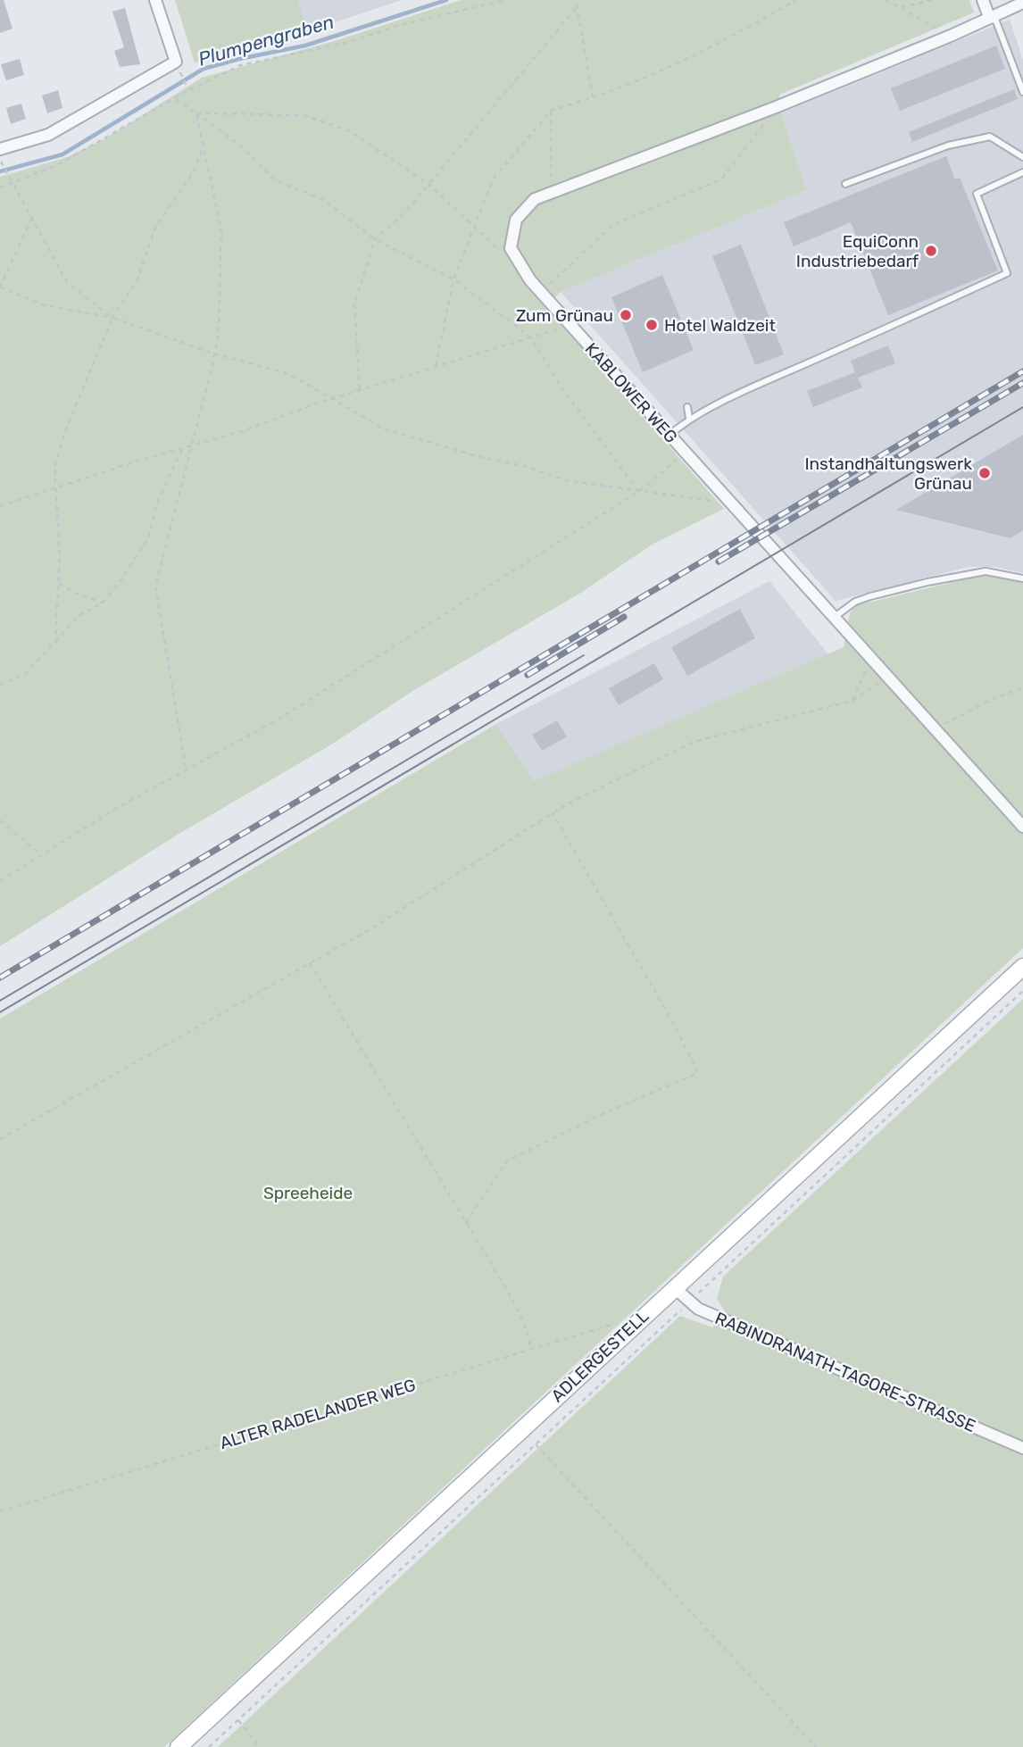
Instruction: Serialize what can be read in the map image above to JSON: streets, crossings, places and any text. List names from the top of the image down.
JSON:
{
  "streets": {
    "main road": ["ADLERGESTELL"],
    "street": ["KABLOWER WEG", "RABINDRANATH-TAGORE-STRASSE"],
    "path": ["ALTER RADELANDER WEG"]
  },
  "crossings": [
    ["ADLERGESTELL", "RABINDRANATH-TAGORE-STRASSE"],
    ["ADLERGESTELL", "ALTER RADELANDER WEG"]
  ],
  "water": ["Plumpengraben"],
  "parks": ["Spreeheide"],
  "places": [
    "EquiConn Industriebedarf",
    "Zum Grünau",
    "Hotel Waldzeit",
    "Instandhaltungswerk Grünau"
  ]
}
